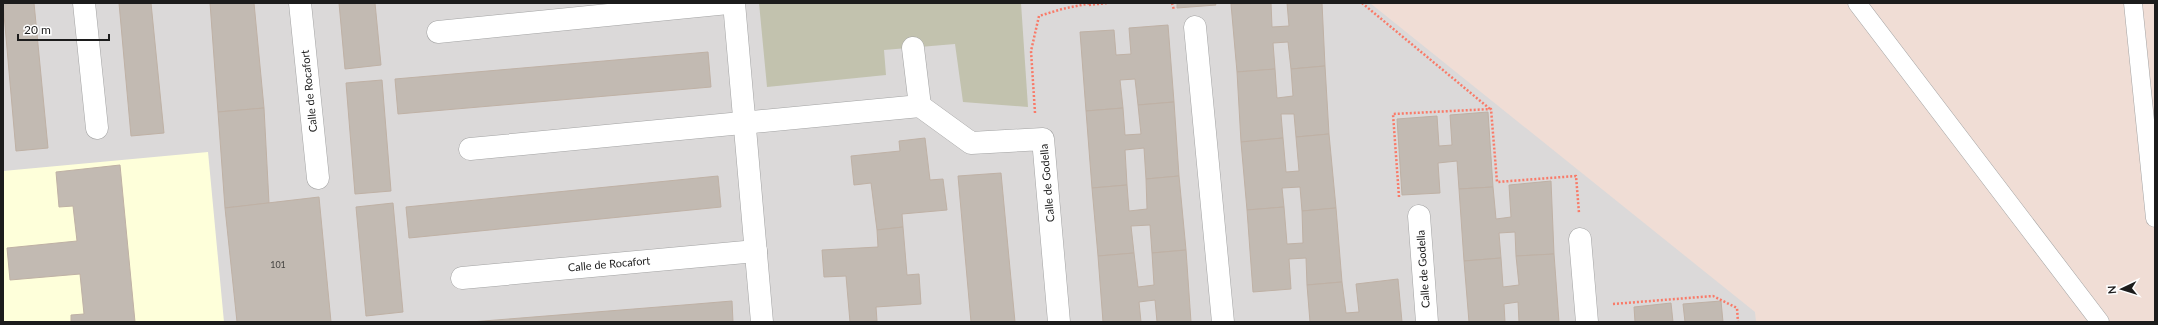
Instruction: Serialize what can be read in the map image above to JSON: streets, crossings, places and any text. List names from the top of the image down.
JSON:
{
  "streets": {
    "street": ["Calle de Rocafort", "Calle de Godella"]
  },
  "house_numbers": ["101"],
  "scale_bar": "20 m",
  "north": "left"
}
